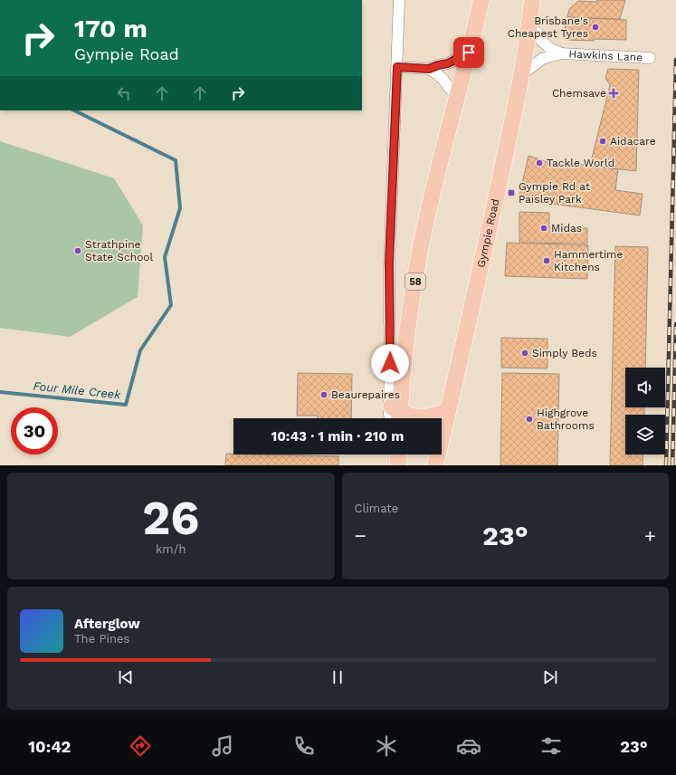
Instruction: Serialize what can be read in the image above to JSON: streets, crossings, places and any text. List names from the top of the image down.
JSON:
{
  "streets": {
    "highway": ["Gympie Road", "58"],
    "street": ["Hawkins Lane"]
  },
  "crossings": [
    ["Hawkins Lane", "Gympie Road"]
  ],
  "water": ["Four Mile Creek"],
  "places": {
    "other": [
      "Brisbane's Cheapest Tyres",
      "Aidacare",
      "Tackle World",
      "Midas",
      "Strathpine State School",
      "Hammertime Kitchens",
      "Simply Beds",
      "Beaurepaires",
      "Highgrove Bathrooms"
    ],
    "health": ["Chemsave"],
    "transit": ["Gympie Rd at Paisley Park"]
  },
  "page": {
    "turn": ["170 m", "Gympie Road"],
    "limit": "30",
    "trip": "10:43 · 1 min · 210 m",
    "tile": [
      ["26", "km/h"],
      "Climate"
    ],
    "heat": ["−", "23°", "+"],
    "song": ["Afterglow", "The Pines"],
    "tabs": ["10:42", "23°"]
  }
}
